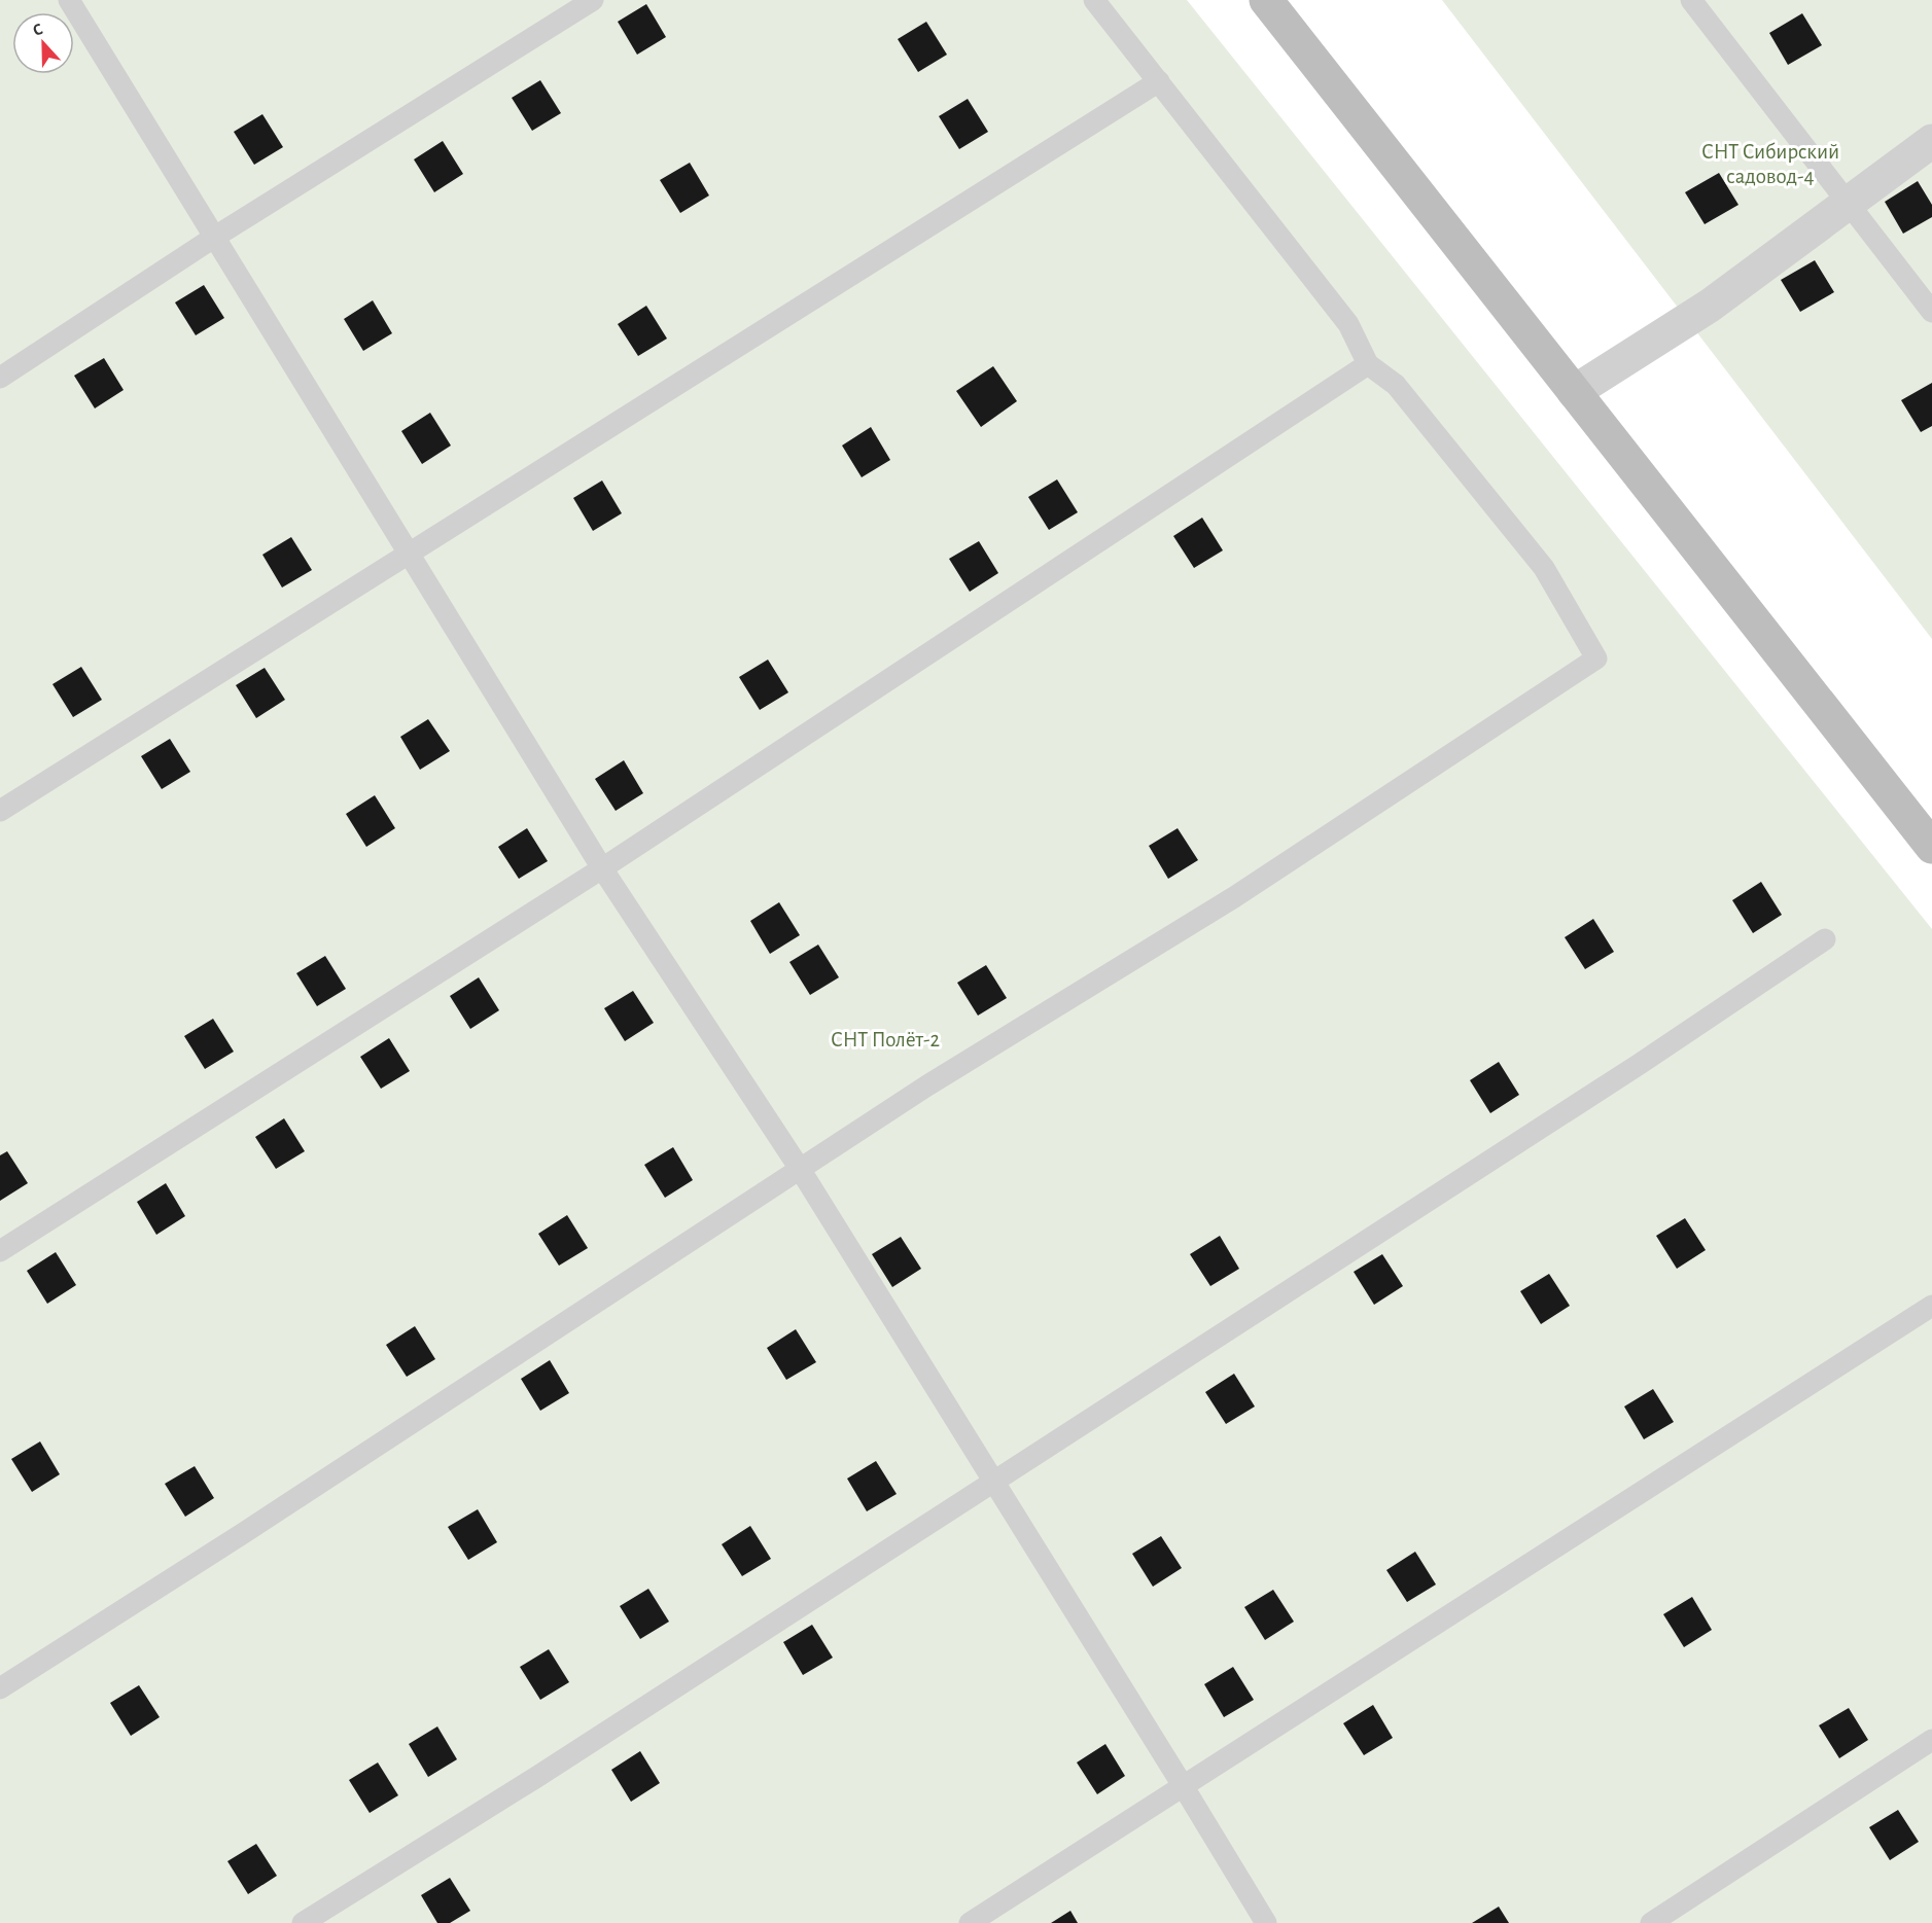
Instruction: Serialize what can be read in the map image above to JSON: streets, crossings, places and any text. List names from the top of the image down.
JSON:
{
  "parks": ["СНТ Сибирский садовод-4", "СНТ Полёт-2"],
  "north": "top"
}
